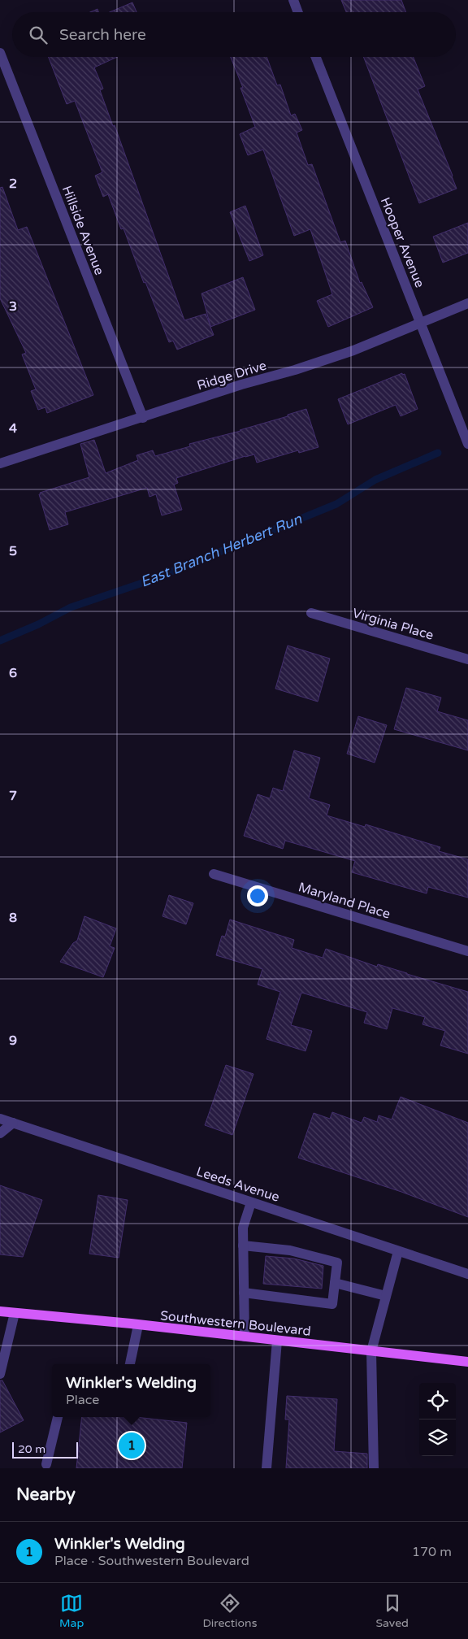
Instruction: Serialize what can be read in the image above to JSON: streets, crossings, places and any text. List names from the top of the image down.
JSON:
{
  "streets": {
    "main road": ["Southwestern Boulevard"],
    "street": [
      "Hillside Avenue",
      "Hooper Avenue",
      "Ridge Drive",
      "Virginia Place",
      "Maryland Place",
      "Leeds Avenue"
    ]
  },
  "crossings": [
    ["Hillside Avenue", "Ridge Drive"],
    ["Hooper Avenue", "Ridge Drive"]
  ],
  "water": ["East Branch Herbert Run"],
  "scale_bar": "20 m",
  "page": {
    "search": "Search here",
    "popup": ["Winkler's Welding", "Place"],
    "pins": "1",
    "scale": "20 m",
    "heading": "Nearby",
    "list": [
      {
        "mark": "1",
        "name": "Winkler's Welding",
        "note": "Place · Southwestern Boulevard",
        "value": "170 m"
      }
    ],
    "nav": ["Map", "Directions", "Saved"]
  },
  "grid": {
    "rows": [
      "2",
      "3",
      "4",
      "5",
      "6",
      "7",
      "8",
      "9"
    ]
  }
}
